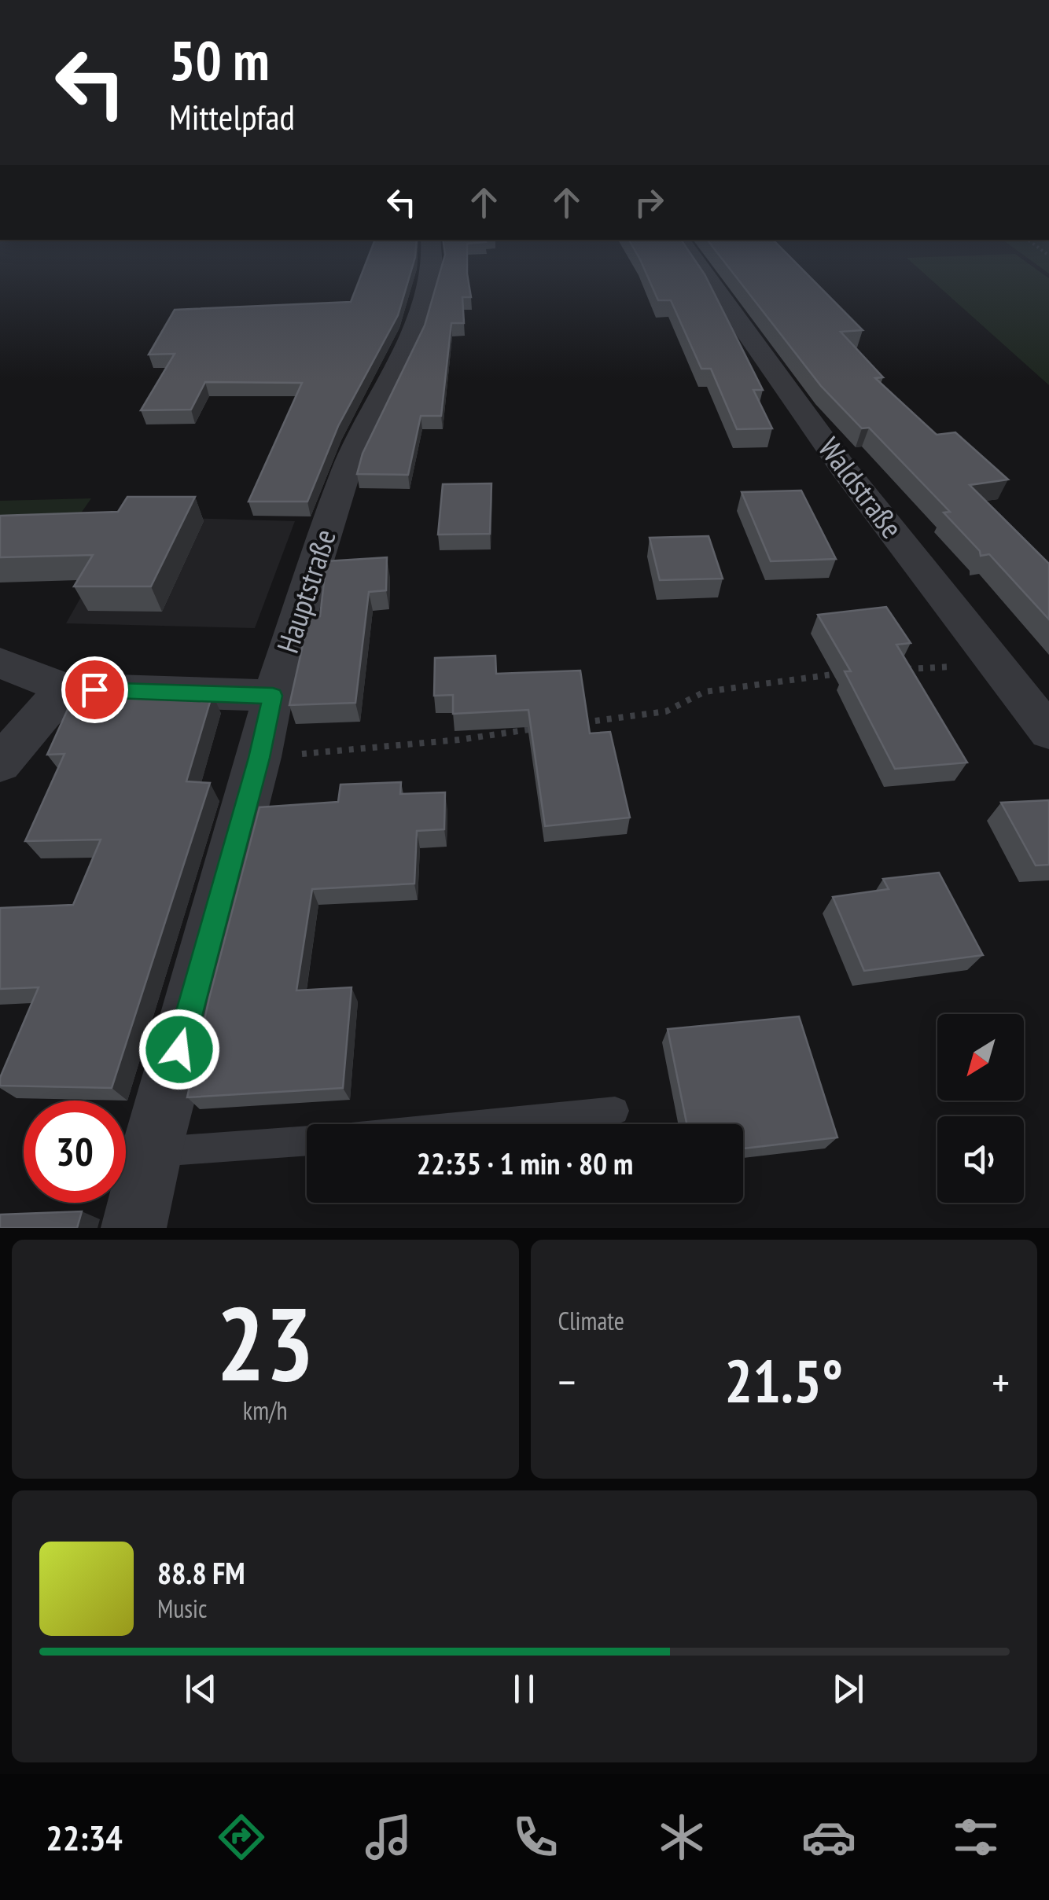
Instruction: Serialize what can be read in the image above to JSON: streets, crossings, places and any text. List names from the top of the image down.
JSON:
{
  "streets": {
    "street": ["Waldstraße", "Hauptstraße"]
  },
  "north": "bottom left",
  "page": {
    "turn": ["50 m", "Mittelpfad"],
    "limit": "30",
    "trip": "22:35 · 1 min · 80 m",
    "tile": [
      ["23", "km/h"],
      "Climate"
    ],
    "heat": ["−", "21.5°", "+"],
    "song": ["88.8 FM", "Music"],
    "tabs": "22:34"
  }
}
